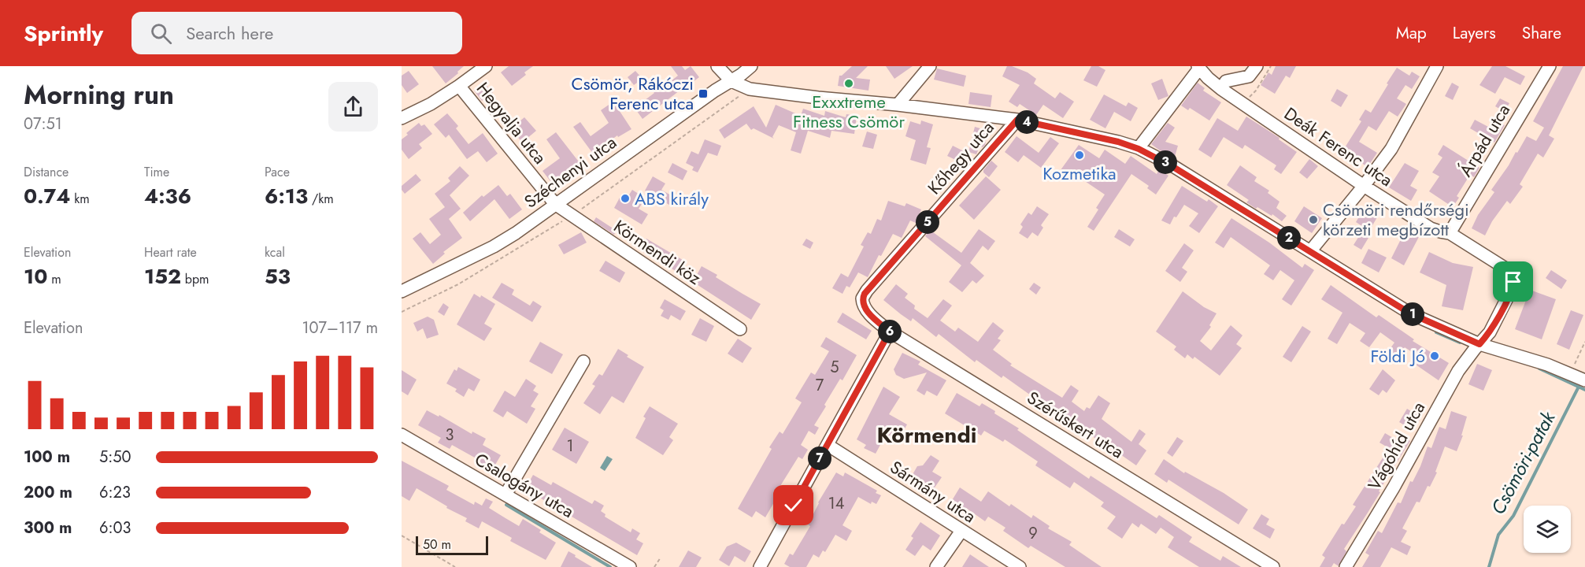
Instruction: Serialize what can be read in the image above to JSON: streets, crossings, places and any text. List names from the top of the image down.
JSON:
{
  "streets": {
    "street": [
      "Hegyalja utca",
      "Árpád utca",
      "Deák Ferenc utca",
      "Kőhegy utca",
      "Széchenyi utca",
      "Körmendi köz",
      "Szérűskert utca",
      "Vágóhíd utca",
      "Csalogány utca",
      "Sármány utca"
    ]
  },
  "crossings": [
    ["Hegyalja utca", "Széchenyi utca"],
    ["Hegyalja utca", "Körmendi köz"],
    ["Árpád utca", "Deák Ferenc utca"],
    ["Deák Ferenc utca", "Vágóhíd utca"],
    ["Kőhegy utca", "Szérűskert utca"],
    ["Széchenyi utca", "Körmendi köz"]
  ],
  "districts": ["Körmendi"],
  "water": ["Csömöri-patak"],
  "places": {
    "other": [
      "Exxxtreme Fitness Csömör",
      "Kozmetika",
      "ABS király",
      "Csömöri rendőrségi körzeti megbízott",
      "Földi Jó"
    ],
    "transit": ["Csömör, Rákóczi Ferenc utca"]
  },
  "house_numbers": [
    "5",
    "7",
    "3",
    "1",
    "14",
    "9"
  ],
  "scale_bar": "50 m",
  "page": {
    "header": "Sprintly",
    "search": "Search here",
    "nav": ["Map", "Layers", "Share"],
    "heading": ["Morning run", "07:51"],
    "pins": [
      "4",
      "3",
      "5",
      "2",
      "1",
      "6",
      "7"
    ],
    "stats": [
      ["Distance", "0.74 km"],
      ["Time", "4:36"],
      ["Pace", "6:13 /km"],
      ["Elevation", "10 m"],
      ["Heart rate", "152 bpm"],
      ["kcal", "53"]
    ],
    "chart": ["Elevation", "107–117 m"],
    "list": [
      {
        "name": "100 m",
        "note": "5:50"
      },
      {
        "name": "200 m",
        "note": "6:23"
      },
      {
        "name": "300 m",
        "note": "6:03"
      }
    ],
    "scale": "50 m"
  }
}
